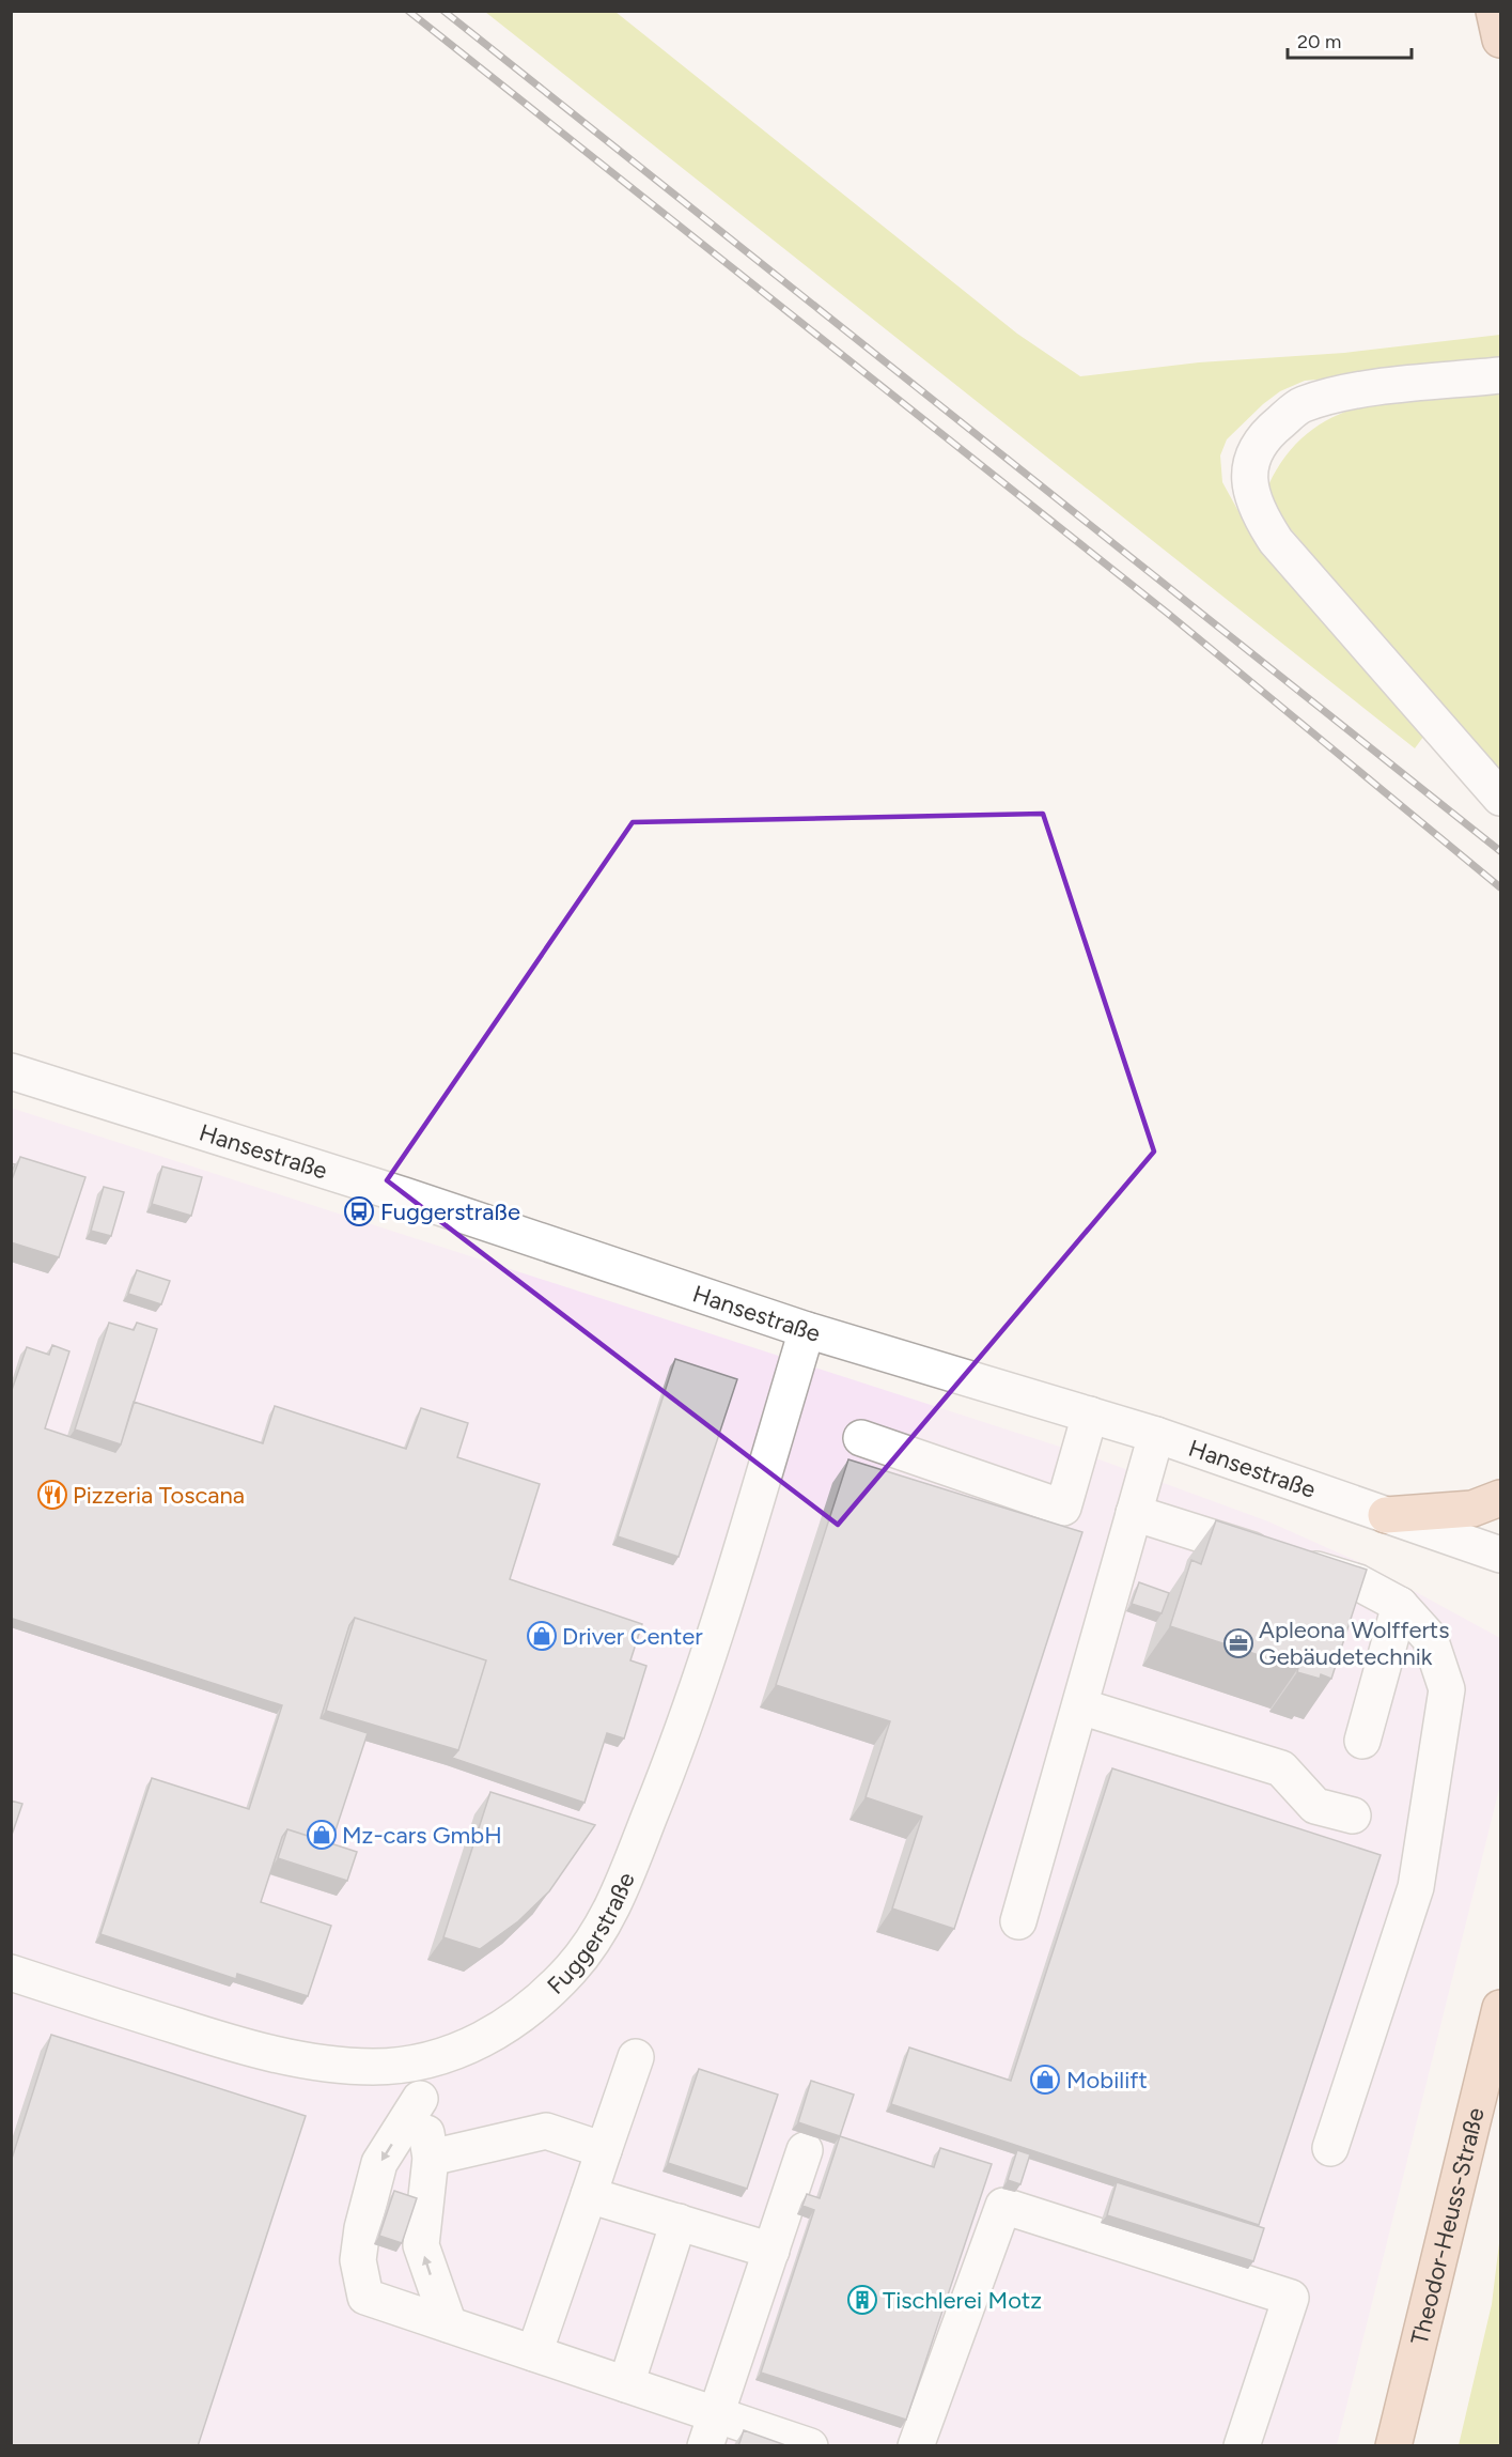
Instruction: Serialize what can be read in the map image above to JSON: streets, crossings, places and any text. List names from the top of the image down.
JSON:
{
  "streets": {
    "main road": ["Theodor-Heuss-Straße"],
    "street": ["Hansestraße", "Fuggerstraße"]
  },
  "crossings": [
    ["Hansestraße", "Fuggerstraße"]
  ],
  "places": {
    "bus stop": ["Fuggerstraße"],
    "restaurant": ["Pizzeria Toscana"],
    "shop": ["Driver Center", "Mz-cars GmbH", "Mobilift"],
    "office": ["Apleona Wolfferts Gebäudetechnik"],
    "building": ["Tischlerei Motz"]
  },
  "scale_bar": "20 m"
}
